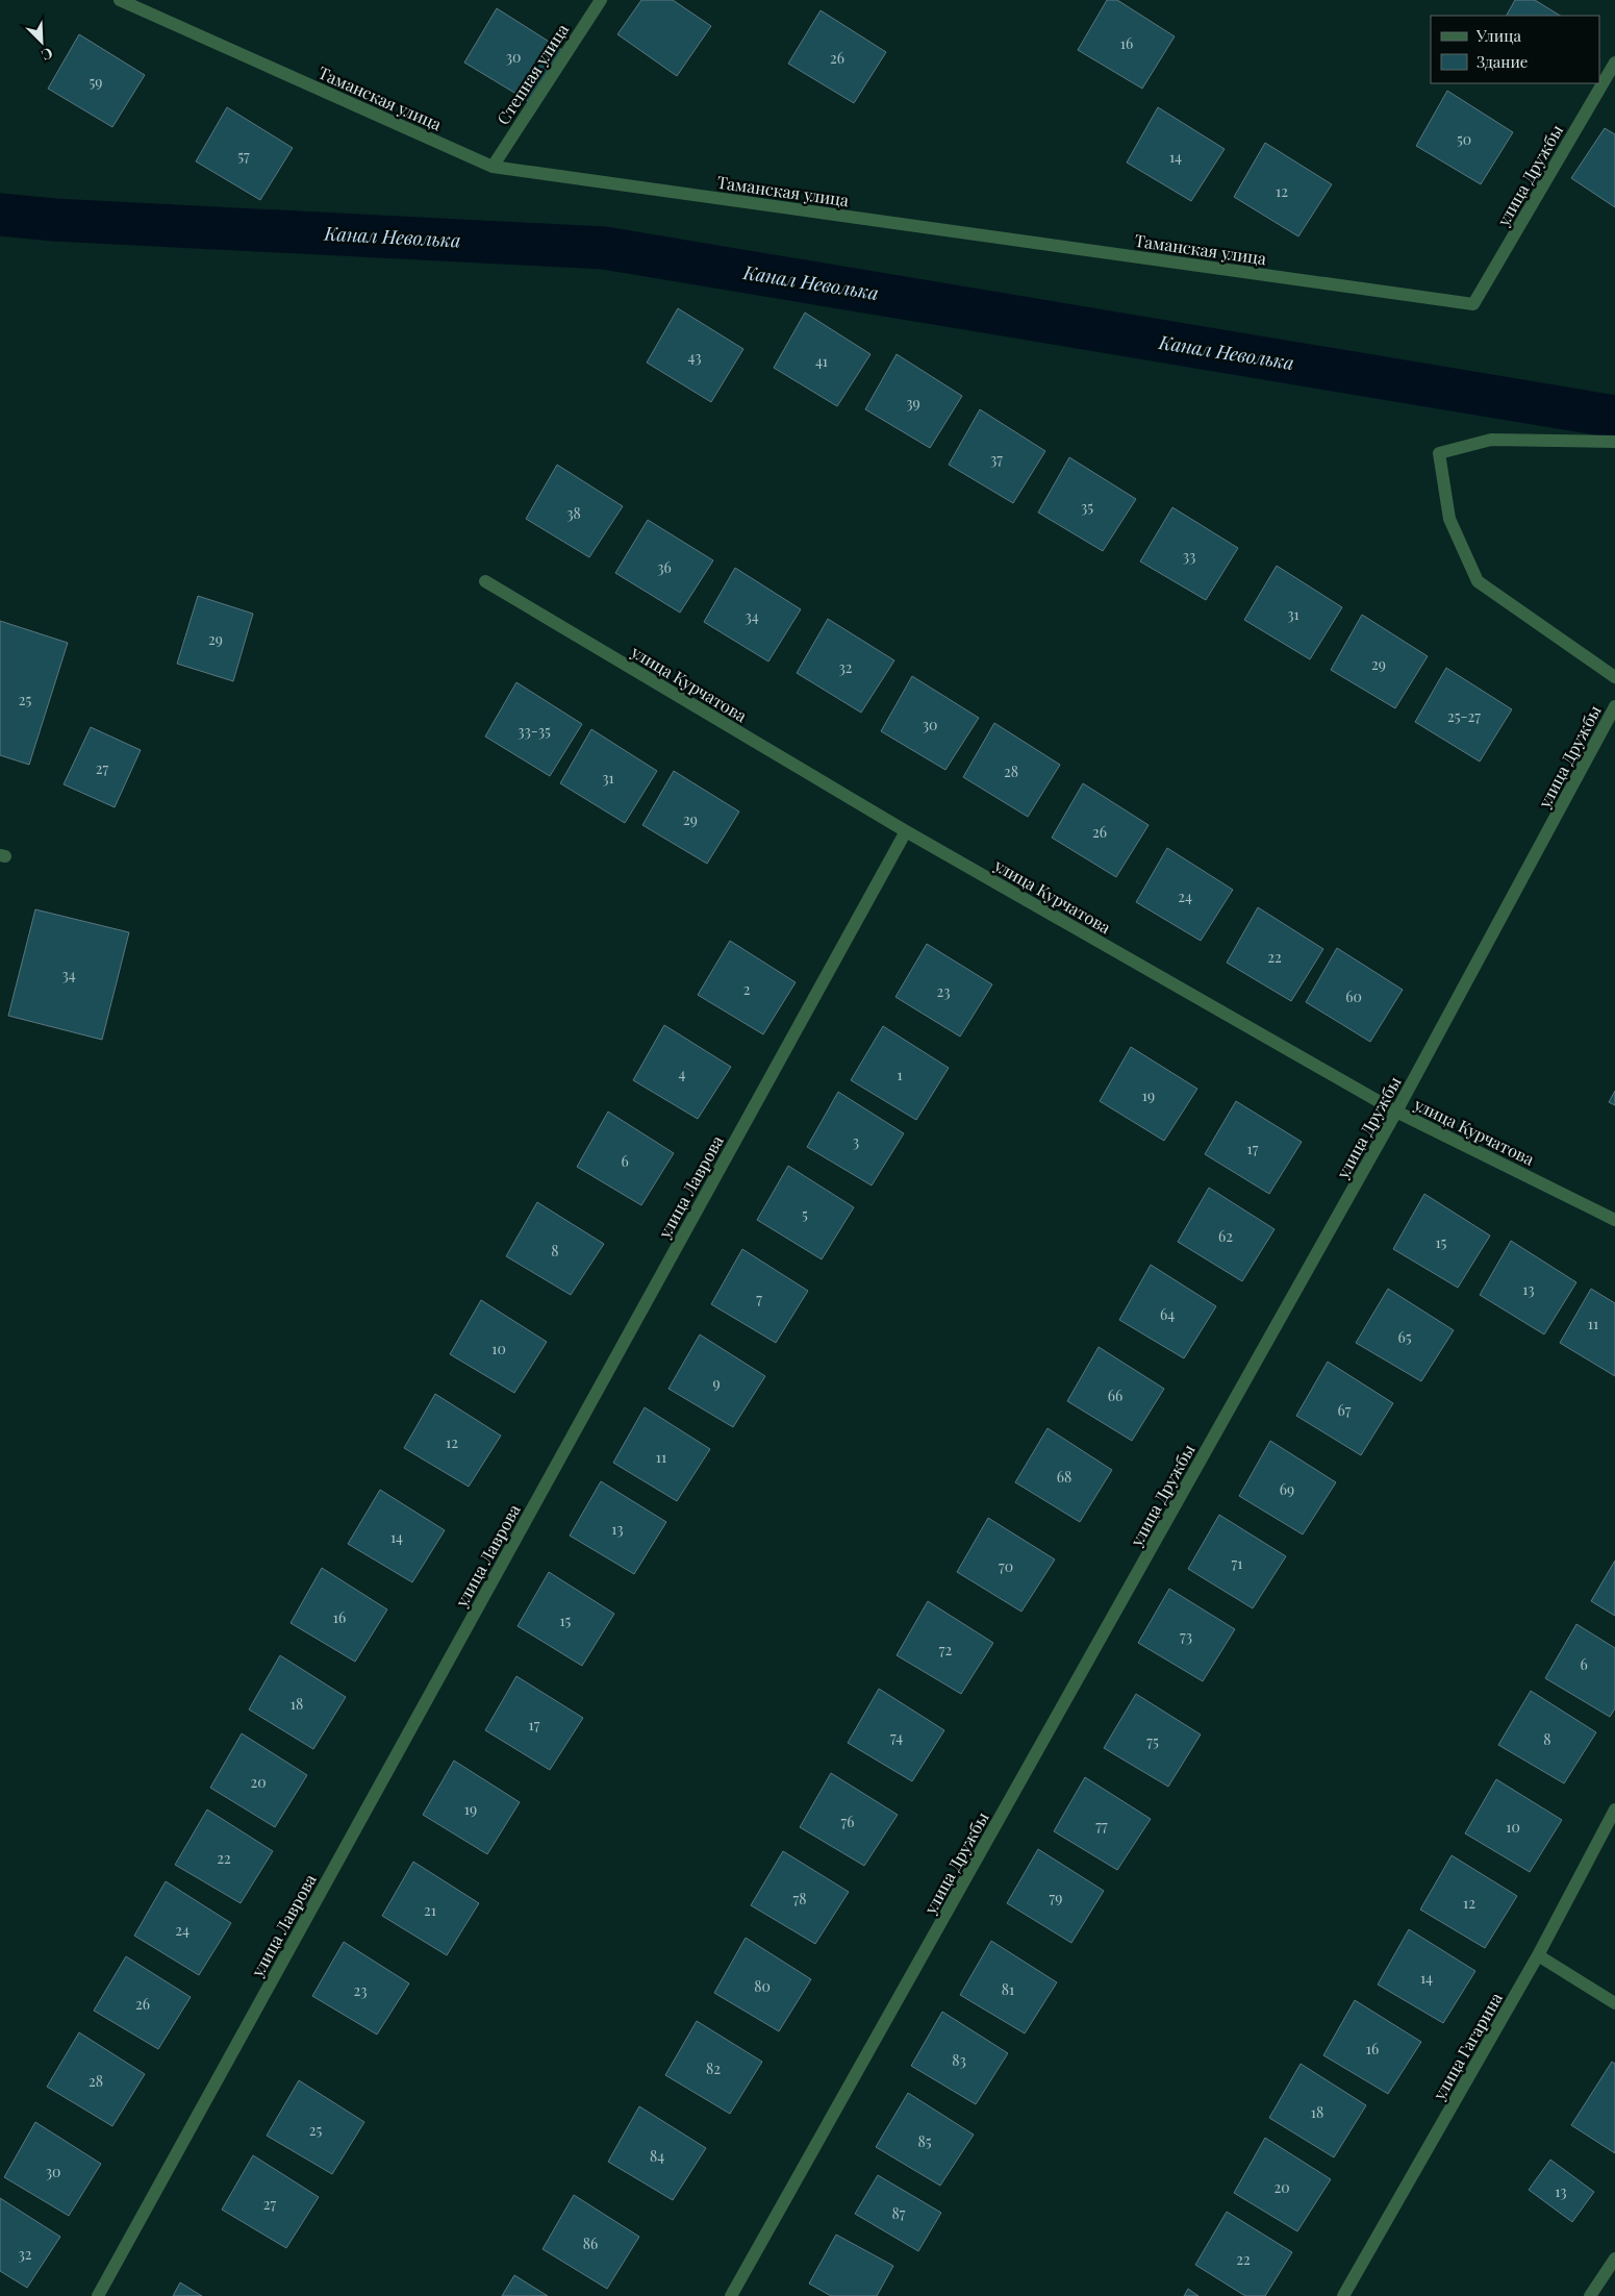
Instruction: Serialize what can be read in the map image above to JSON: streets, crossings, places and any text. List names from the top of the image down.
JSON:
{
  "streets": {
    "street": [
      "Степная улица",
      "Таманская улица",
      "улица Дружбы",
      "улица Курчатова",
      "улица Лаврова",
      "улица Гагарина"
    ]
  },
  "crossings": [
    ["Степная улица", "Таманская улица"],
    ["Таманская улица", "улица Дружбы"],
    ["улица Дружбы", "улица Курчатова"],
    ["улица Курчатова", "улица Лаврова"]
  ],
  "water": ["Канал Неволька"],
  "house_numbers": [
    "16",
    "30",
    "26",
    "59",
    "50",
    "57",
    "14",
    "12",
    "43",
    "41",
    "39",
    "37",
    "35",
    "38",
    "33",
    "36",
    "31",
    "34",
    "29",
    "29",
    "32",
    "25",
    "25-27",
    "30",
    "33-35",
    "27",
    "28",
    "31",
    "29",
    "26",
    "24",
    "22",
    "34",
    "2",
    "23",
    "60",
    "4",
    "1",
    "19",
    "3",
    "17",
    "6",
    "5",
    "62",
    "15",
    "8",
    "13",
    "7",
    "64",
    "11",
    "65",
    "10",
    "9",
    "66",
    "67",
    "12",
    "11",
    "68",
    "69",
    "13",
    "14",
    "71",
    "70",
    "16",
    "15",
    "73",
    "72",
    "6",
    "18",
    "17",
    "74",
    "8",
    "75",
    "20",
    "19",
    "76",
    "77",
    "10",
    "22",
    "79",
    "78",
    "12",
    "21",
    "24",
    "14",
    "80",
    "81",
    "23",
    "26",
    "16",
    "83",
    "82",
    "28",
    "18",
    "25",
    "85",
    "84",
    "30",
    "20",
    "13",
    "27",
    "87",
    "86",
    "32",
    "22"
  ],
  "legend": ["Улица", "Здание"],
  "north": "bottom right"
}
